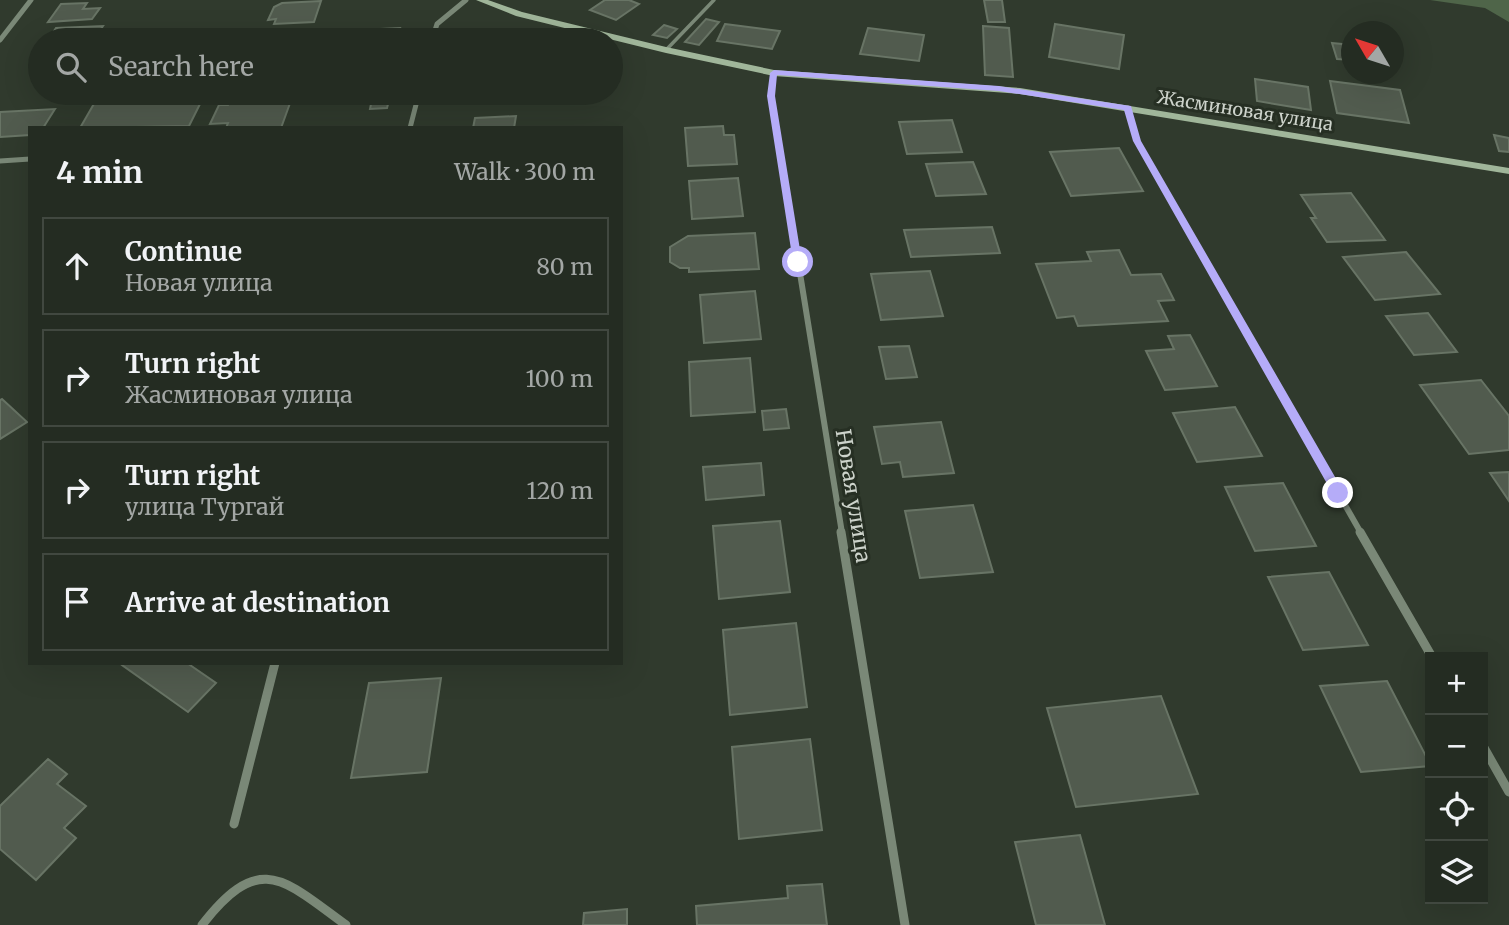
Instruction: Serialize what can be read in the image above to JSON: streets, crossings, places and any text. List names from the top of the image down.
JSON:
{
  "streets": {
    "street": ["Жасминовая улица", "Новая улица"]
  },
  "crossings": [
    ["Жасминовая улица", "Новая улица"]
  ],
  "north": "top left",
  "page": {
    "search": "Search here",
    "heading": ["4 min", "Walk · 300 m"],
    "list": [
      ["Continue", "Новая улица", "80 m"],
      ["Turn right", "Жасминовая улица", "100 m"],
      ["Turn right", "улица Тургай", "120 m"],
      "Arrive at destination"
    ],
    "map_buttons": ["+", "−"]
  }
}
